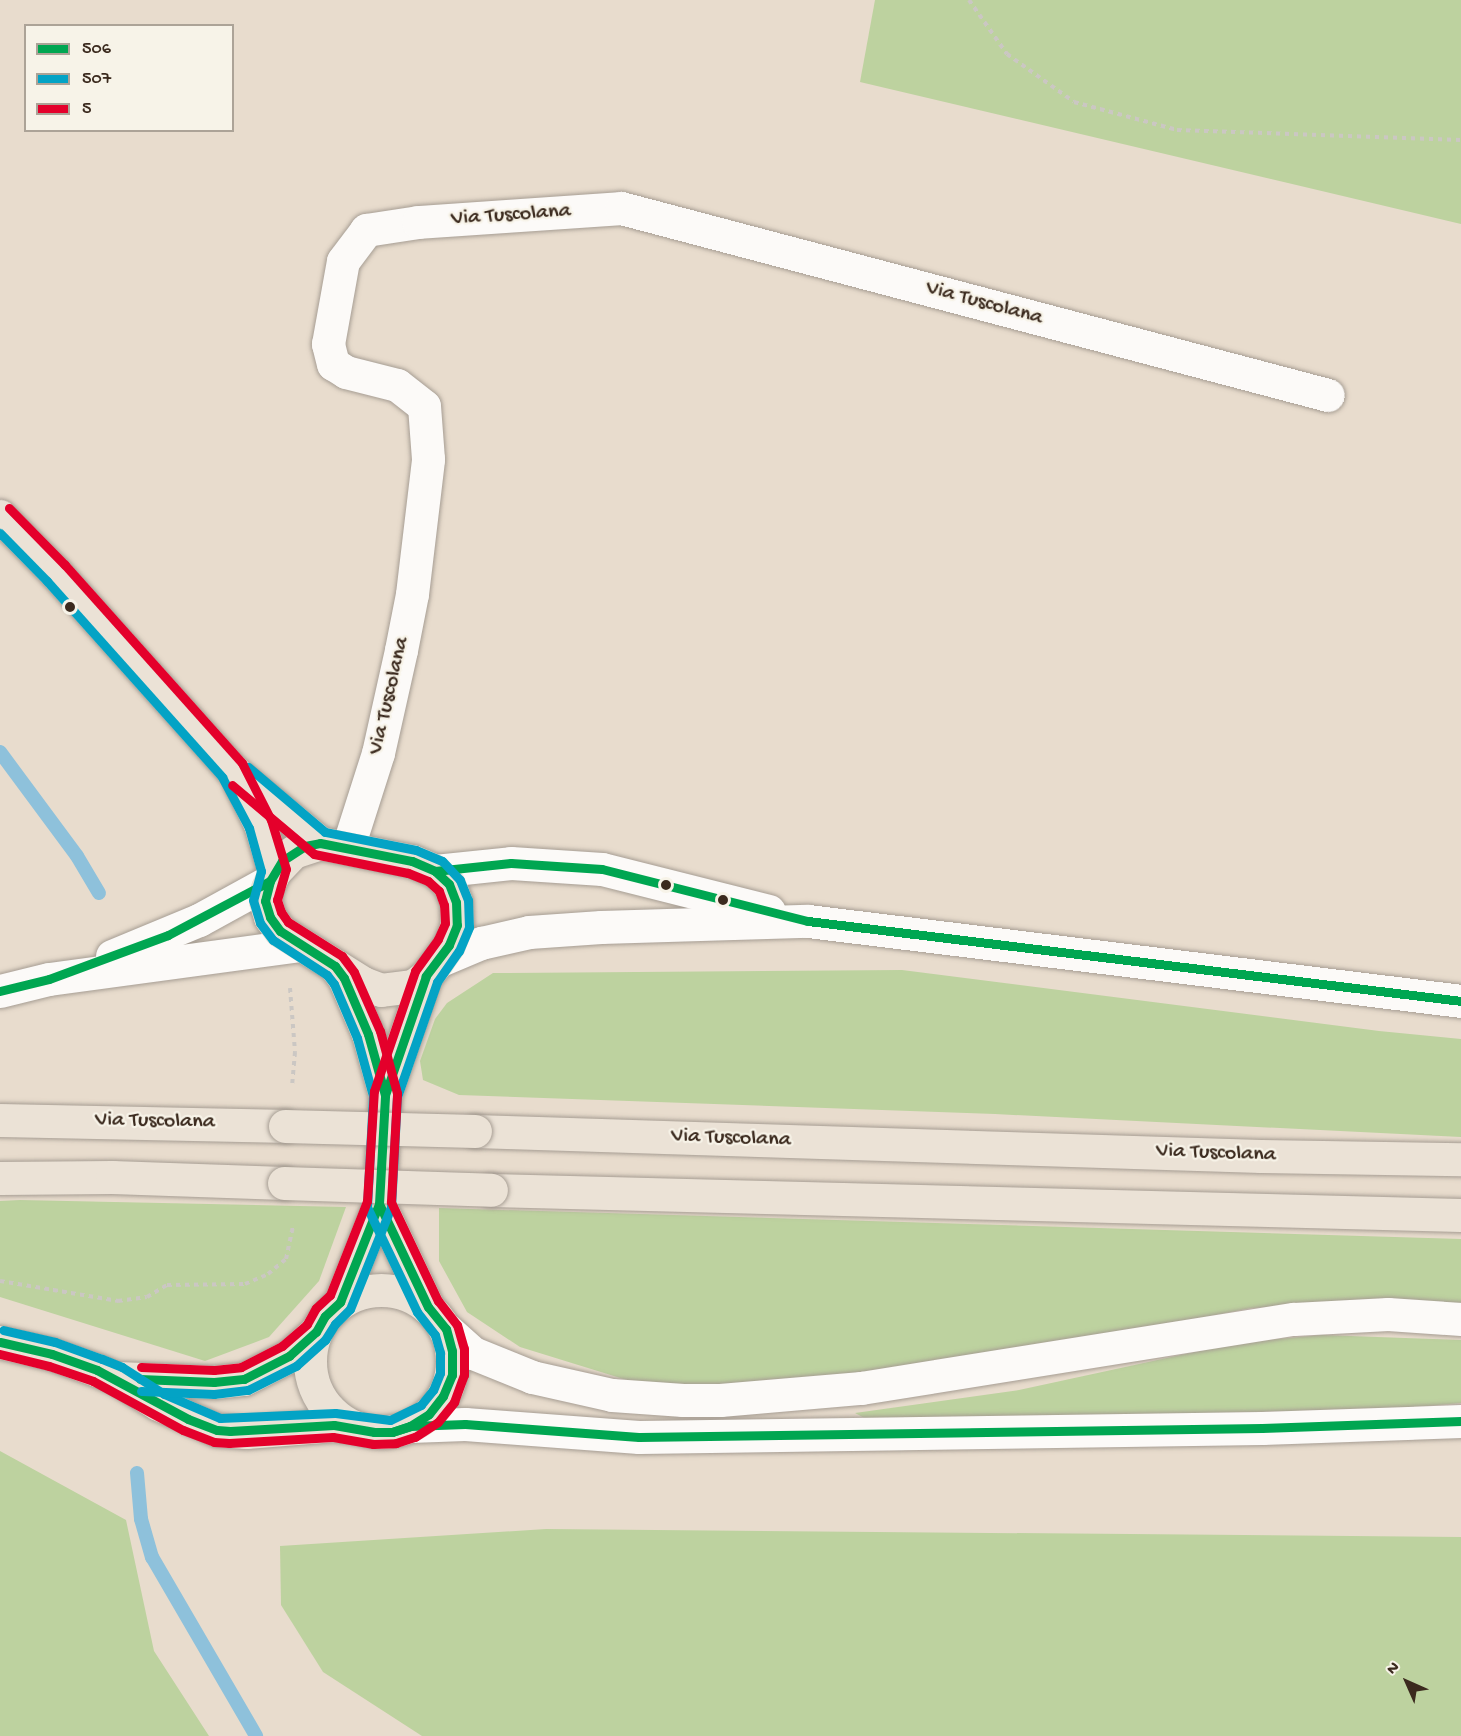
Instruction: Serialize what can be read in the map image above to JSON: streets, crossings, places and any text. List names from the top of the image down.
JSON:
{
  "streets": {
    "main road": ["Via Tuscolana"]
  },
  "lines": ["transit line 5", "transit line 507", "transit line 506"],
  "legend": ["506", "507", "5"],
  "north": "top left"
}
